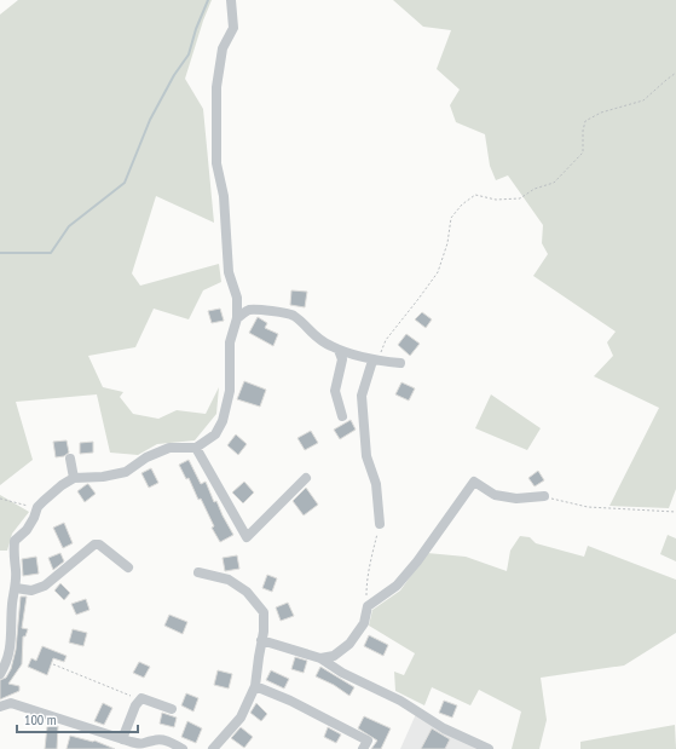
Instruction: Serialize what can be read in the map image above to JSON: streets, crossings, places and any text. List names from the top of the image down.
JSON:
{
  "scale_bar": "100 m"
}
